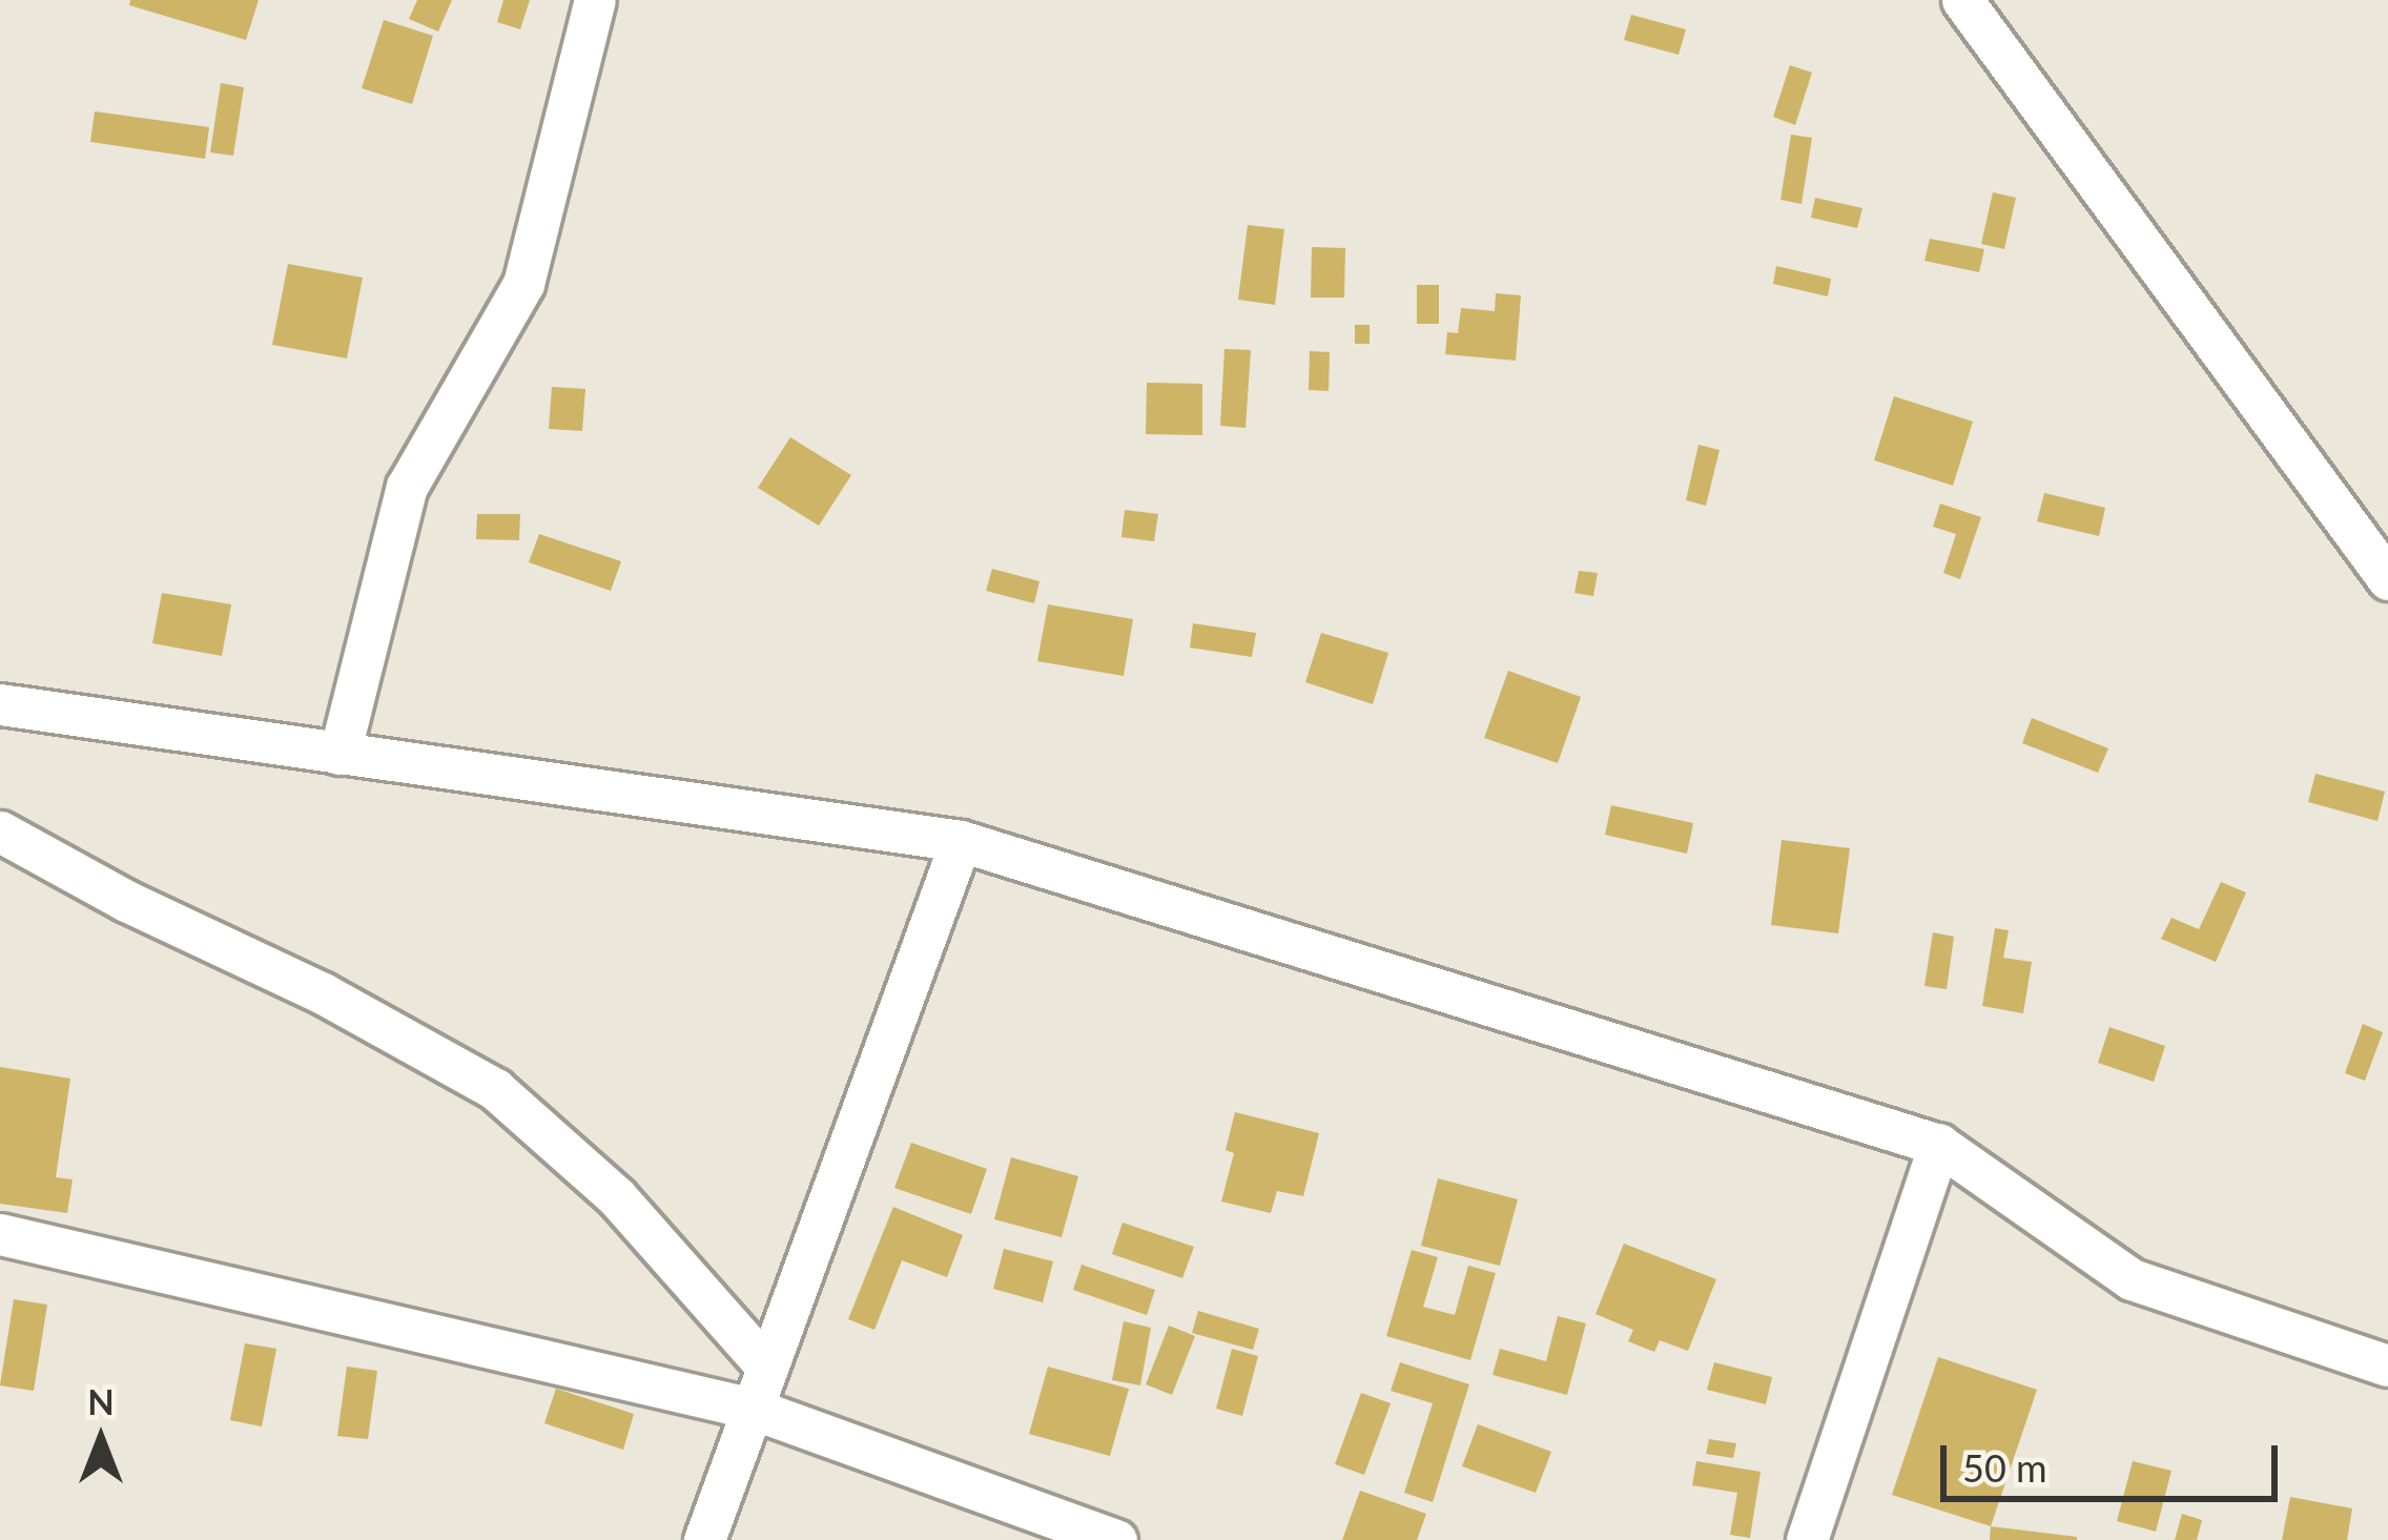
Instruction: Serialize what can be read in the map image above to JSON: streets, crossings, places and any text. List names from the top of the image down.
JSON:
{
  "scale_bar": "50 m",
  "north": "top"
}
